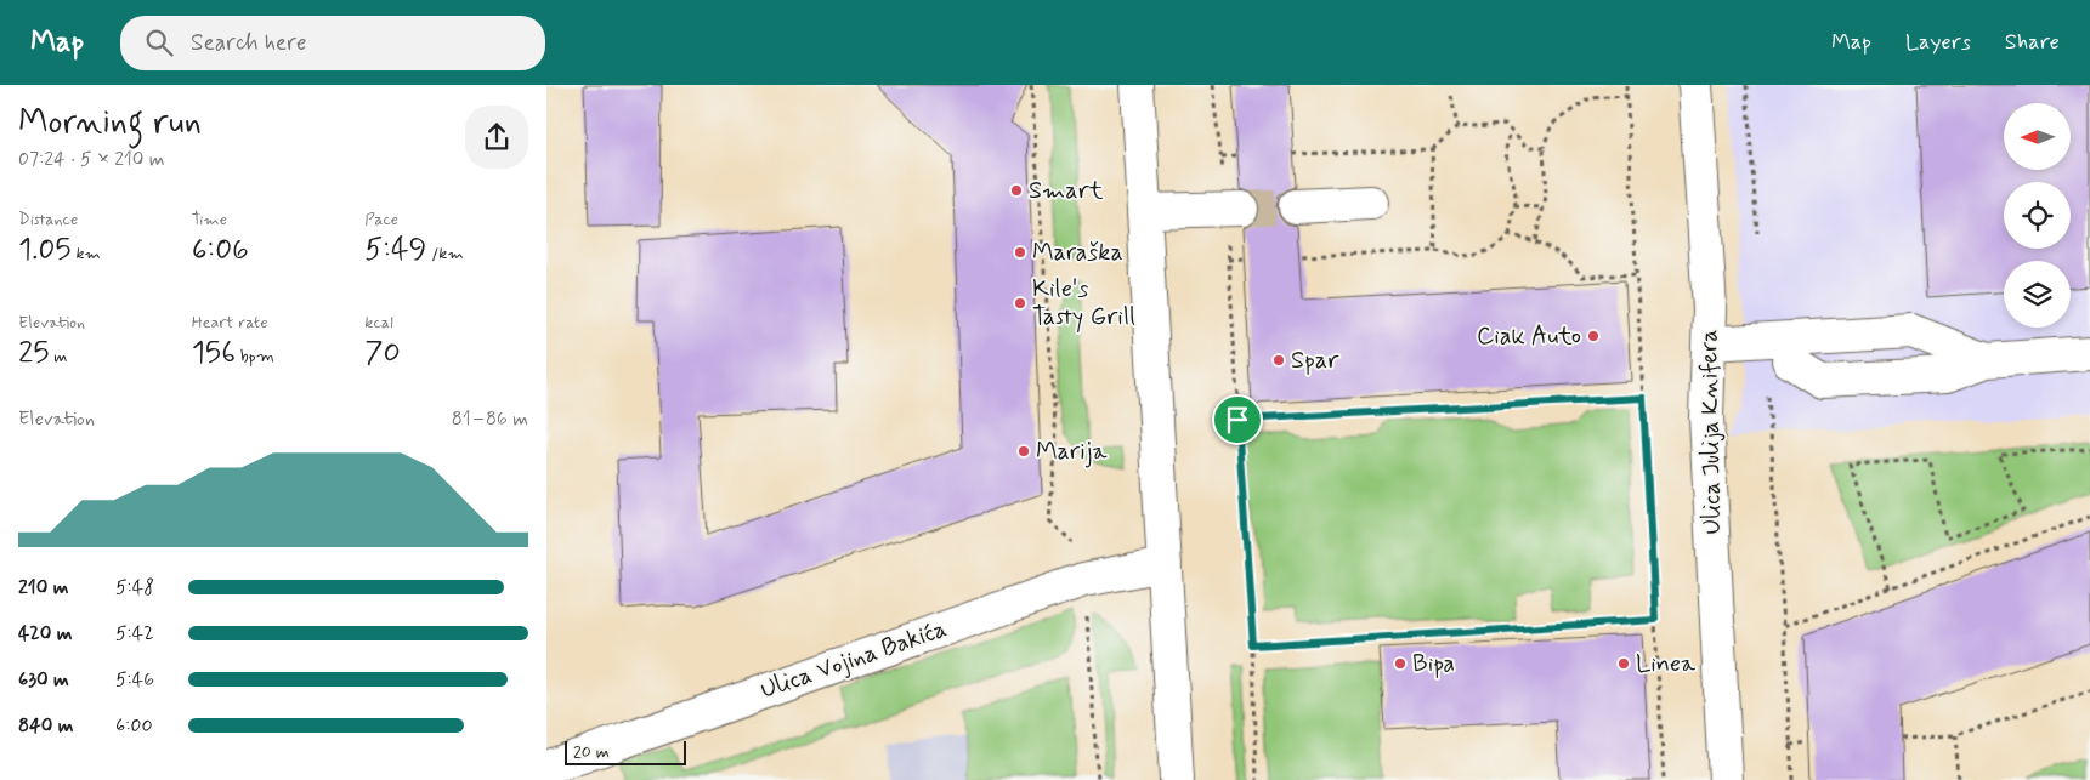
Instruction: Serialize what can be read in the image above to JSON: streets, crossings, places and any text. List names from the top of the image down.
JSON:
{
  "streets": {
    "street": ["Ulica Julija Knifera", "Ulica Vojina Bakića"]
  },
  "places": [
    "Smart",
    "Maraška",
    "Kile's Tasty Grill",
    "Ciak Auto",
    "Spar",
    "Marija",
    "Bipa",
    "Linea"
  ],
  "scale_bar": "20 m",
  "north": "left",
  "page": {
    "header": "Map",
    "search": "Search here",
    "nav": ["Map", "Layers", "Share"],
    "heading": ["Morning run", "07:24 · 5 × 210 m"],
    "stats": [
      ["Distance", "1.05 km"],
      ["Time", "6:06"],
      ["Pace", "5:49 /km"],
      ["Elevation", "25 m"],
      ["Heart rate", "156 bpm"],
      ["kcal", "70"]
    ],
    "chart": ["Elevation", "81–86 m"],
    "list": [
      {
        "name": "210 m",
        "note": "5:48"
      },
      {
        "name": "420 m",
        "note": "5:42"
      },
      {
        "name": "630 m",
        "note": "5:46"
      },
      {
        "name": "840 m",
        "note": "6:00"
      }
    ],
    "scale": "20 m"
  }
}
